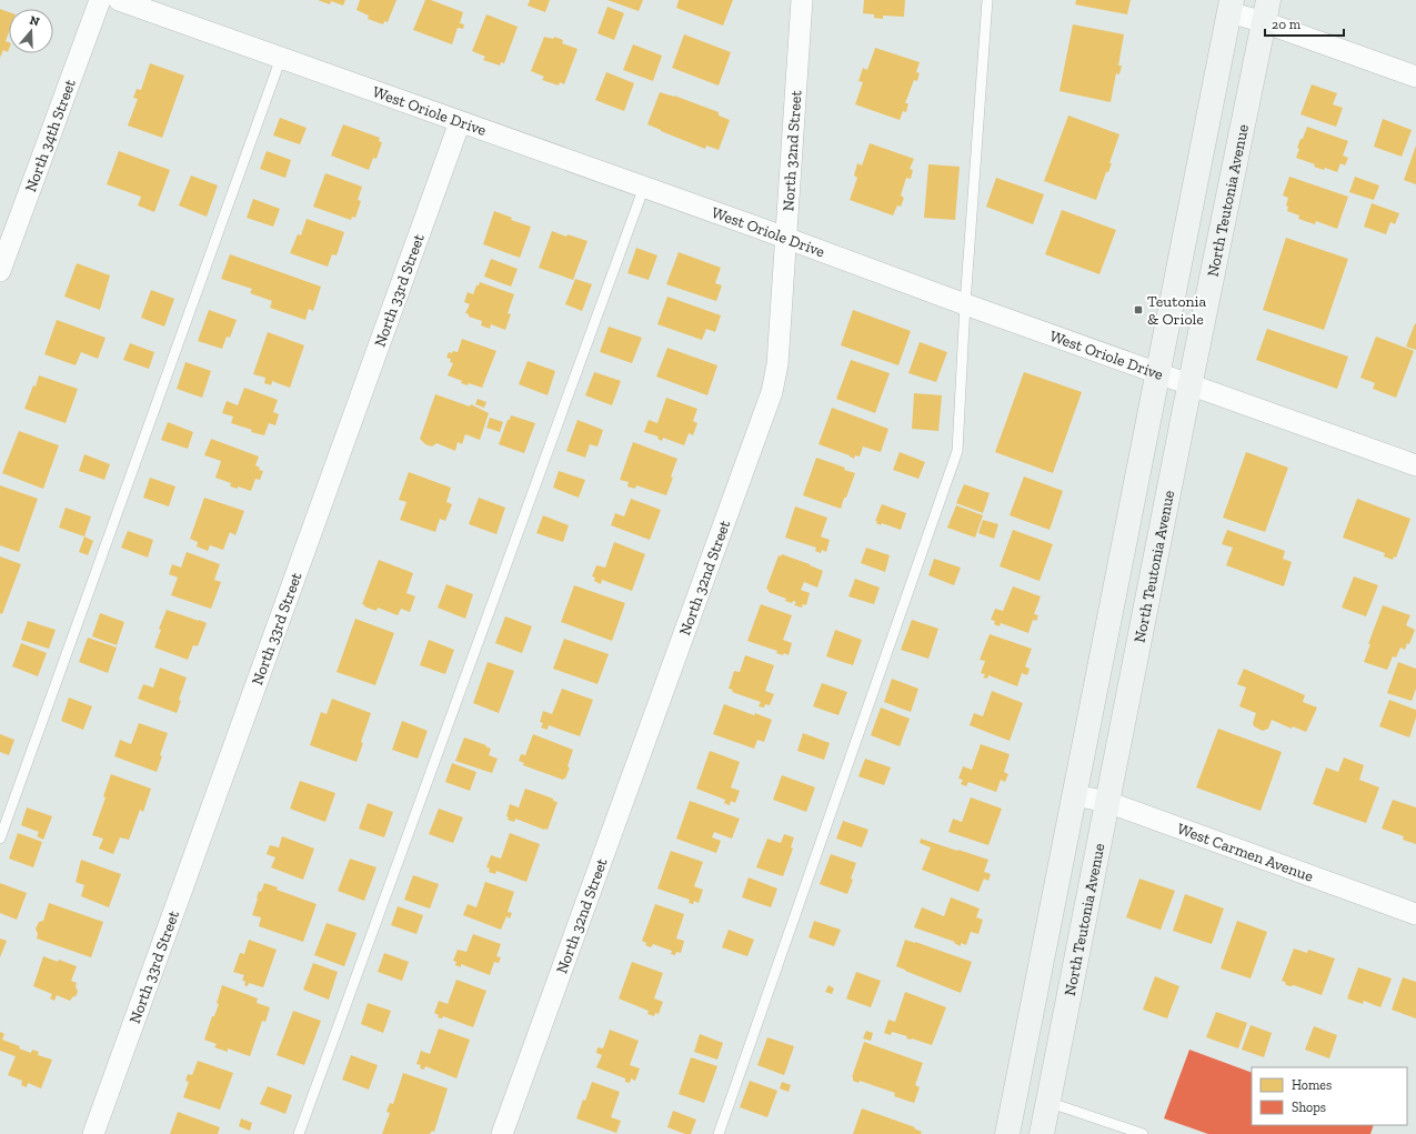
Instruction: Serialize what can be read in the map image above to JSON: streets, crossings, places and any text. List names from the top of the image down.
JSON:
{
  "streets": {
    "main road": ["North Teutonia Avenue"],
    "street": [
      "West Oriole Drive",
      "North 34th Street",
      "North 32nd Street",
      "North 33rd Street",
      "West Carmen Avenue"
    ]
  },
  "crossings": [
    ["West Oriole Drive", "North 32nd Street"],
    ["West Oriole Drive", "North Teutonia Avenue"],
    ["West Oriole Drive", "North 33rd Street"],
    ["North Teutonia Avenue", "West Carmen Avenue"]
  ],
  "places": {
    "transit": ["Teutonia & Oriole"]
  },
  "legend": ["Homes", "Shops"],
  "scale_bar": "20 m",
  "north": "top"
}
